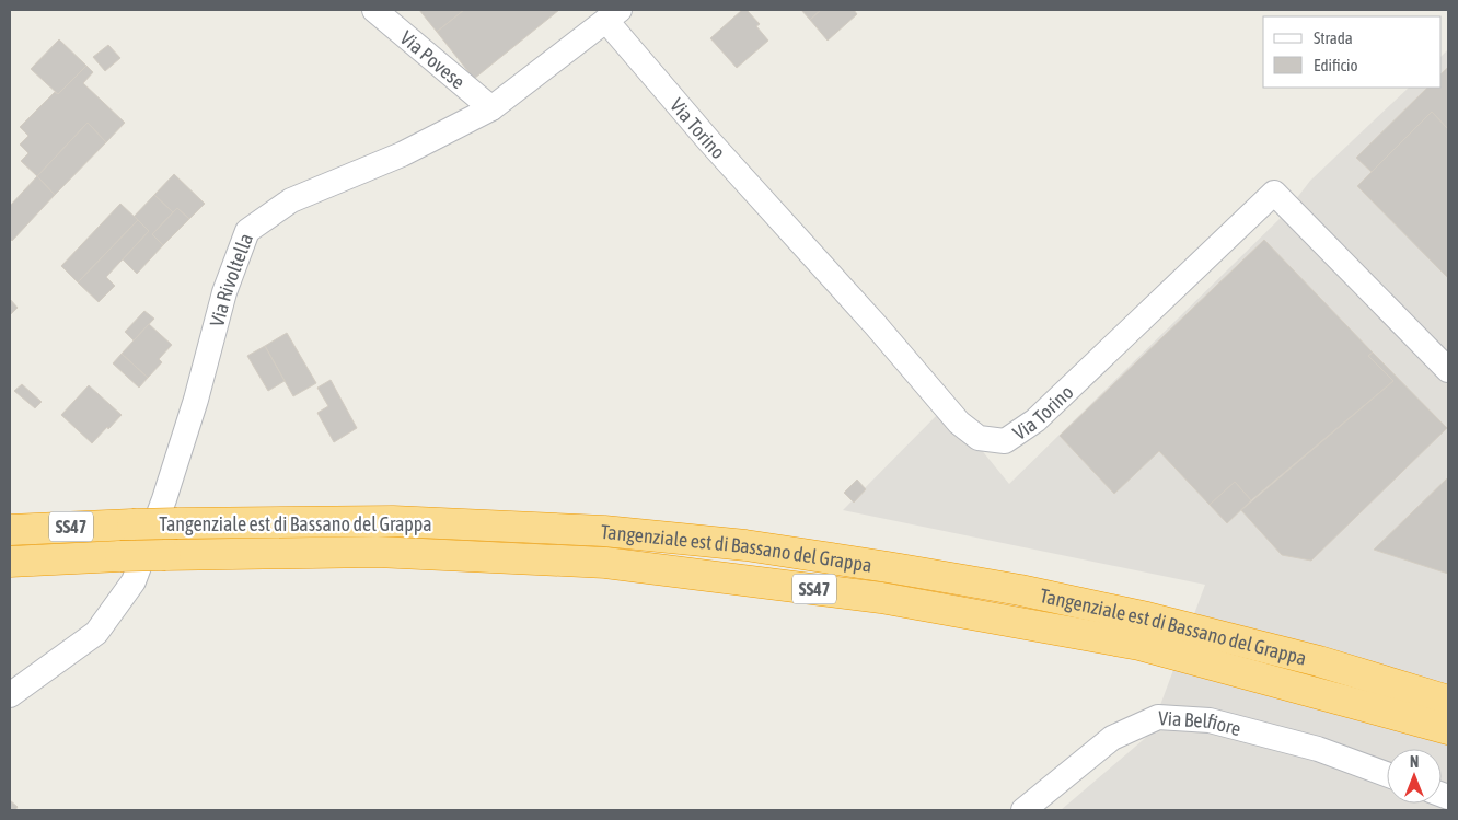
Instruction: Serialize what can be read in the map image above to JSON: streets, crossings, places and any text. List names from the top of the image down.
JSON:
{
  "streets": {
    "highway": ["Tangenziale est di Bassano del Grappa", "SS47"],
    "street": [
      "Via Povese",
      "Via Torino",
      "Via Rivoltella",
      "Via Belfiore"
    ]
  },
  "crossings": [
    ["Via Povese", "Via Rivoltella"],
    ["Via Torino", "Via Rivoltella"]
  ],
  "legend": ["Strada", "Edificio"],
  "north": "top"
}
